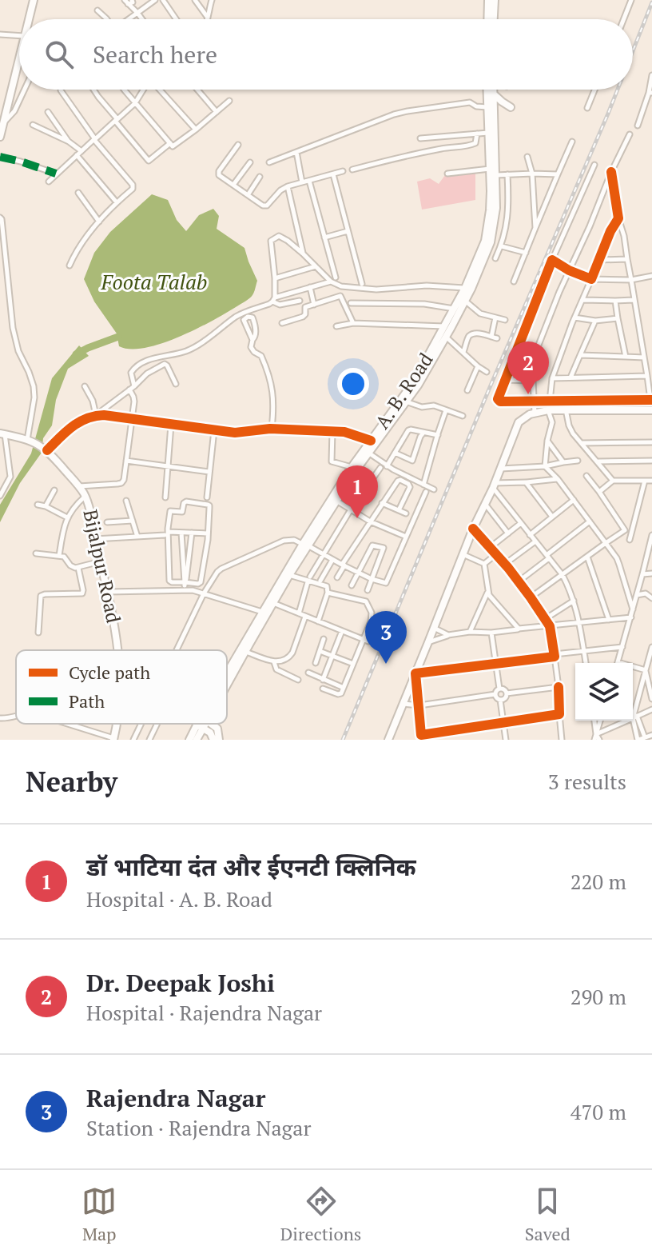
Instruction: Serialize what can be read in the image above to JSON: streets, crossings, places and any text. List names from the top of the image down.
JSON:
{
  "streets": {
    "main road": ["A. B. Road", "Bijalpur Road"]
  },
  "water": ["Foota Talab"],
  "legend": ["Cycle path", "Path"],
  "page": {
    "search": "Search here",
    "pins": ["2", "1", "3"],
    "heading": ["Nearby", "3 results"],
    "list": [
      {
        "mark": "1",
        "name": "डॉ भाटिया दंत और ईएनटी क्लिनिक",
        "note": "Hospital · A. B. Road",
        "value": "220 m"
      },
      {
        "mark": "2",
        "name": "Dr. Deepak Joshi",
        "note": "Hospital · Rajendra Nagar",
        "value": "290 m"
      },
      {
        "mark": "3",
        "name": "Rajendra Nagar",
        "note": "Station · Rajendra Nagar",
        "value": "470 m"
      }
    ],
    "nav": ["Map", "Directions", "Saved"]
  }
}
